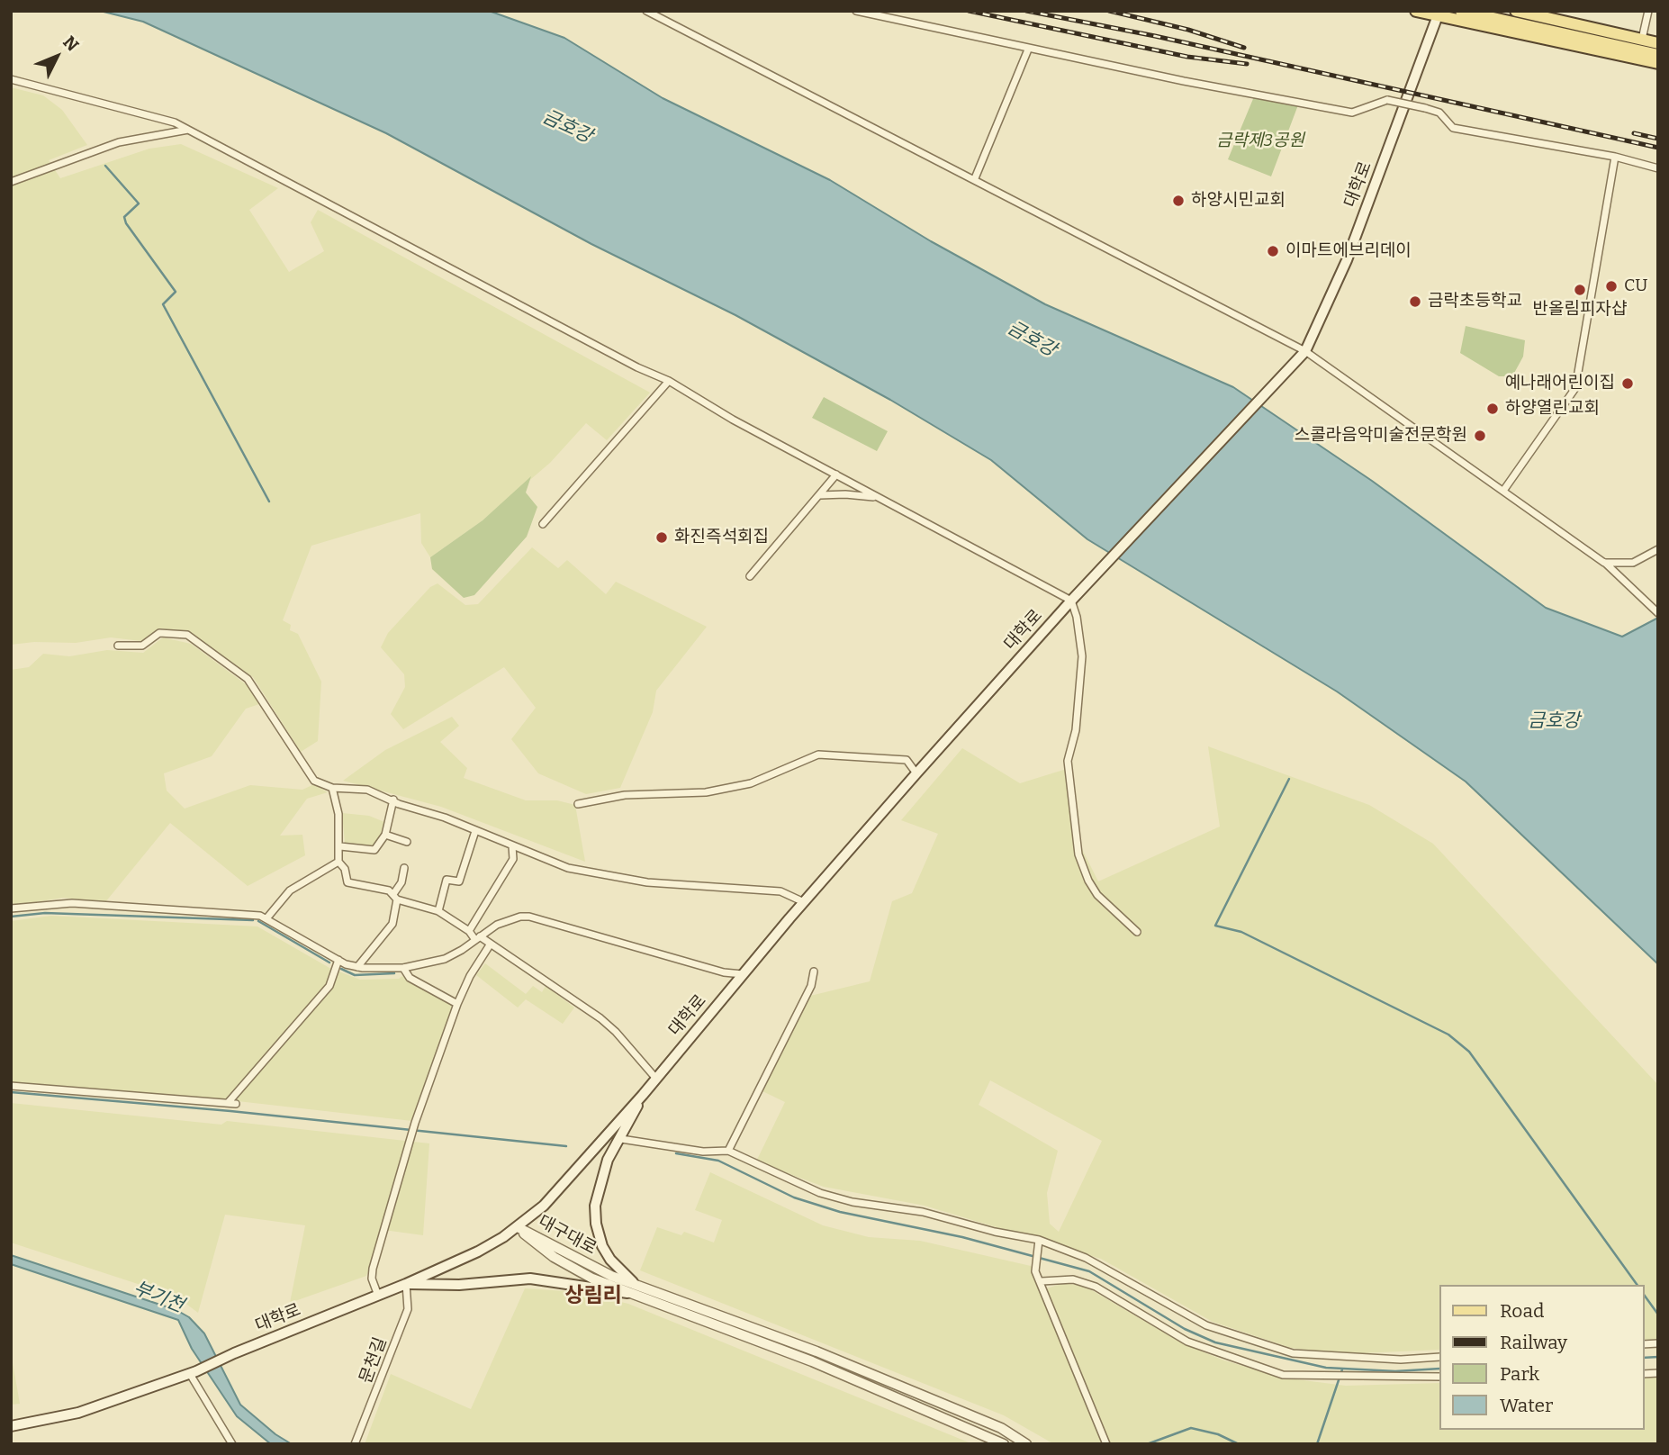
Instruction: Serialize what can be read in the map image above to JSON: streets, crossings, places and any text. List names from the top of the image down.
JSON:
{
  "streets": {
    "main road": ["대학로"],
    "street": ["대구대로", "문천길"]
  },
  "crossings": [
    ["대학로", "대구대로"],
    ["대학로", "문천길"]
  ],
  "districts": ["상림리"],
  "water": ["금호강", "부기천"],
  "parks": ["금락제3공원"],
  "places": [
    "하양시민교회",
    "이마트에브리데이",
    "CU",
    "반올림피자샵",
    "금락초등학교",
    "예나래어린이집",
    "하양열린교회",
    "스콜라음악미술전문학원",
    "화진즉석회집"
  ],
  "legend": [
    "Road",
    "Railway",
    "Park",
    "Water"
  ],
  "north": "top right"
}
